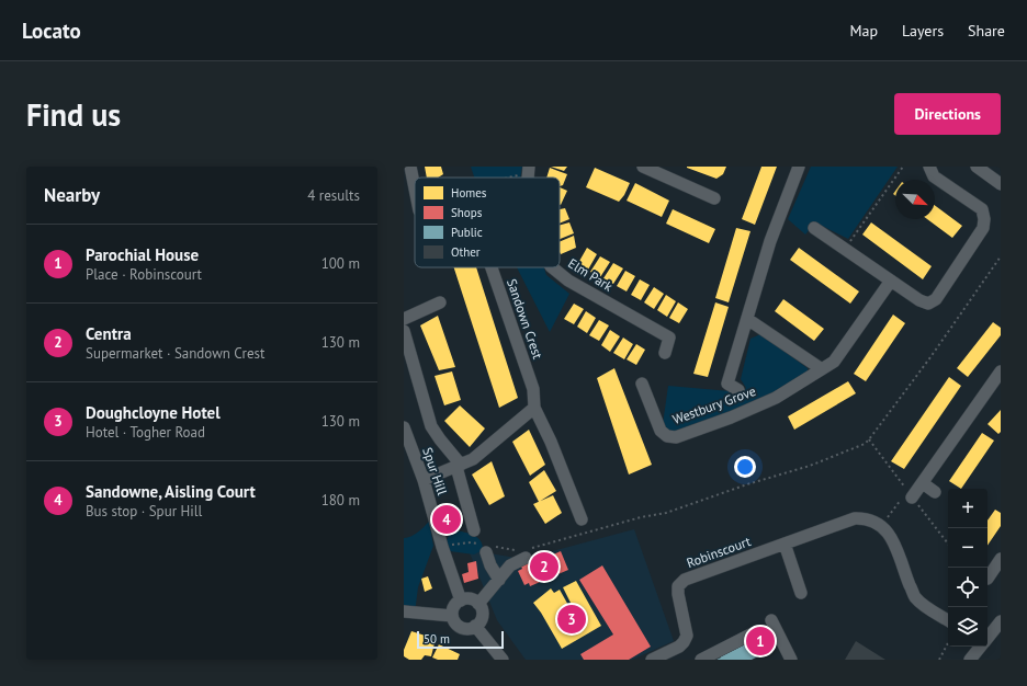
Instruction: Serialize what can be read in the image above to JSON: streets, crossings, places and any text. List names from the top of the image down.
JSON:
{
  "streets": {
    "street": [
      "Elm Park",
      "Sandown Crest",
      "Westbury Grove",
      "Spur Hill",
      "Robinscourt"
    ]
  },
  "legend": [
    "Homes",
    "Shops",
    "Public",
    "Other"
  ],
  "scale_bar": "50 m",
  "north": "bottom right",
  "page": {
    "header": "Locato",
    "nav": ["Map", "Layers", "Share"],
    "buttons": "Directions",
    "title": "Find us",
    "heading": ["Nearby", "4 results"],
    "list": [
      {
        "mark": "1",
        "name": "Parochial House",
        "note": "Place · Robinscourt",
        "value": "100 m"
      },
      {
        "mark": "2",
        "name": "Centra",
        "note": "Supermarket · Sandown Crest",
        "value": "130 m"
      },
      {
        "mark": "3",
        "name": "Doughcloyne Hotel",
        "note": "Hotel · Togher Road",
        "value": "130 m"
      },
      {
        "mark": "4",
        "name": "Sandowne, Aisling Court",
        "note": "Bus stop · Spur Hill",
        "value": "180 m"
      }
    ],
    "map_buttons": ["+", "−"],
    "pins": [
      "4",
      "2",
      "3",
      "1"
    ],
    "scale": "50 m"
  }
}
